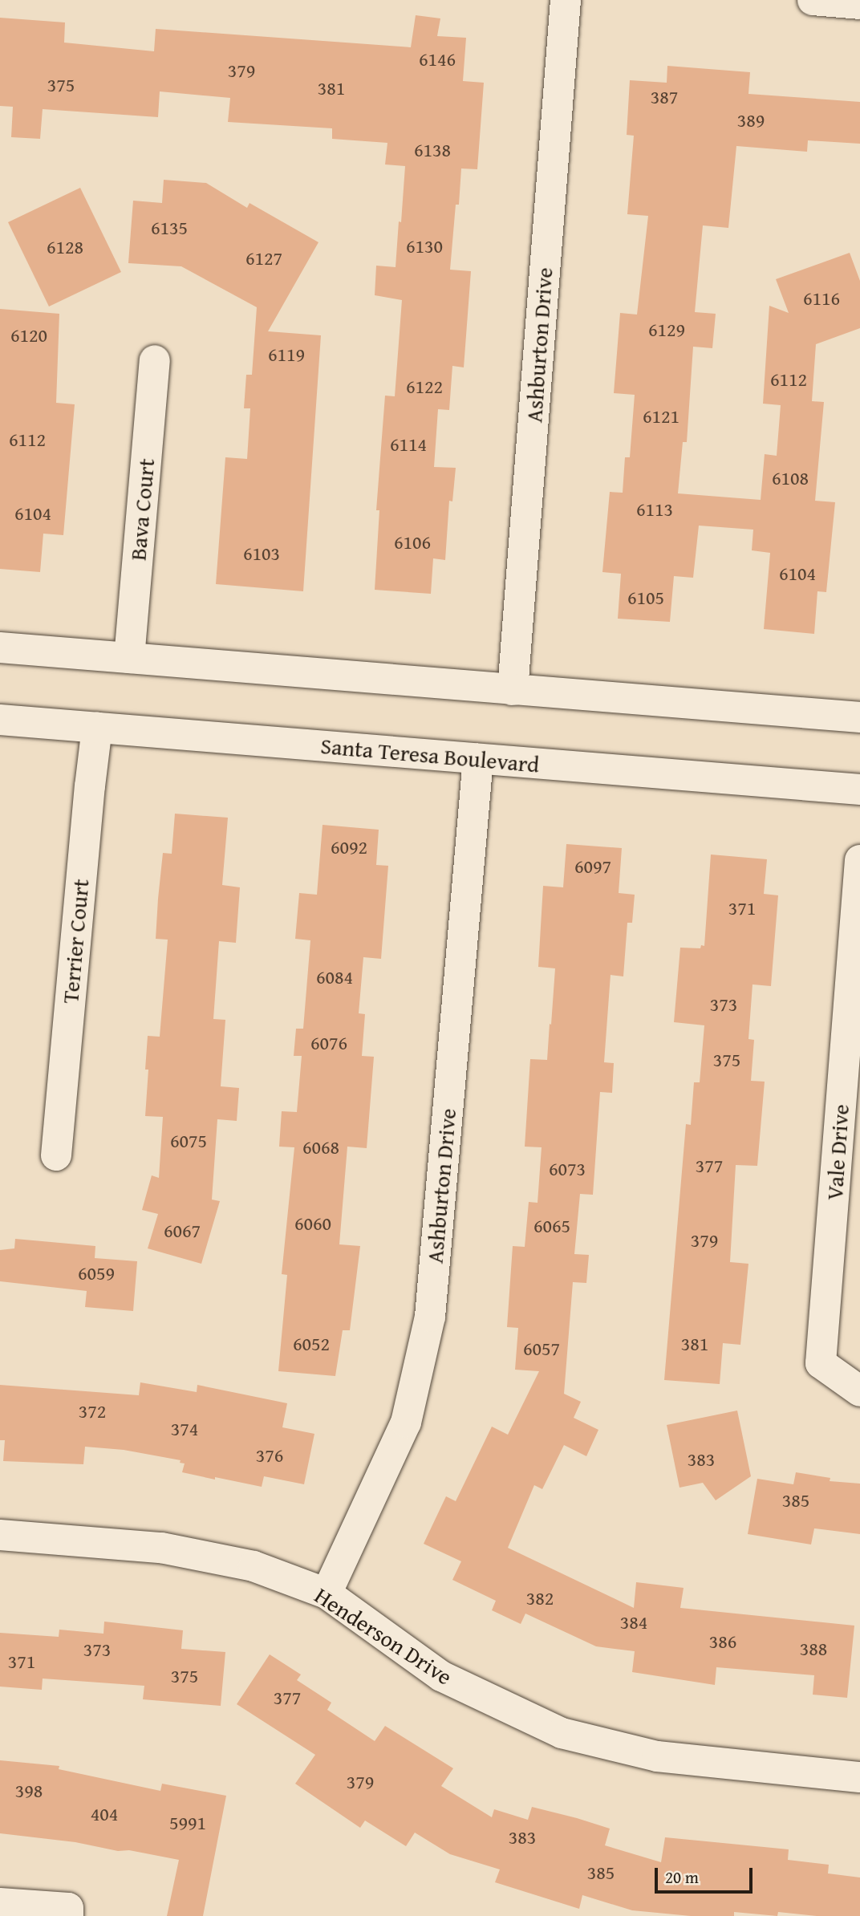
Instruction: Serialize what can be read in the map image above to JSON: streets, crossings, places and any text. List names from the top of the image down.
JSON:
{
  "streets": {
    "street": [
      "Ashburton Drive",
      "Bava Court",
      "Santa Teresa Boulevard",
      "Terrier Court",
      "Vale Drive",
      "Henderson Drive"
    ]
  },
  "crossings": [
    ["Ashburton Drive", "Santa Teresa Boulevard"],
    ["Ashburton Drive", "Henderson Drive"],
    ["Santa Teresa Boulevard", "Terrier Court"]
  ],
  "house_numbers": [
    "6146",
    "379",
    "375",
    "381",
    "387",
    "389",
    "6138",
    "6135",
    "6130",
    "6128",
    "6127",
    "6116",
    "6129",
    "6120",
    "6119",
    "6112",
    "6122",
    "6121",
    "6112",
    "6114",
    "6108",
    "6113",
    "6104",
    "6106",
    "6103",
    "6104",
    "6105",
    "6092",
    "6097",
    "371",
    "6084",
    "373",
    "6076",
    "375",
    "6075",
    "6068",
    "377",
    "6073",
    "6060",
    "6065",
    "6067",
    "379",
    "6059",
    "6052",
    "381",
    "6057",
    "372",
    "374",
    "376",
    "383",
    "385",
    "382",
    "384",
    "386",
    "388",
    "373",
    "371",
    "375",
    "377",
    "379",
    "398",
    "404",
    "5991",
    "383",
    "385"
  ],
  "scale_bar": "20 m"
}
